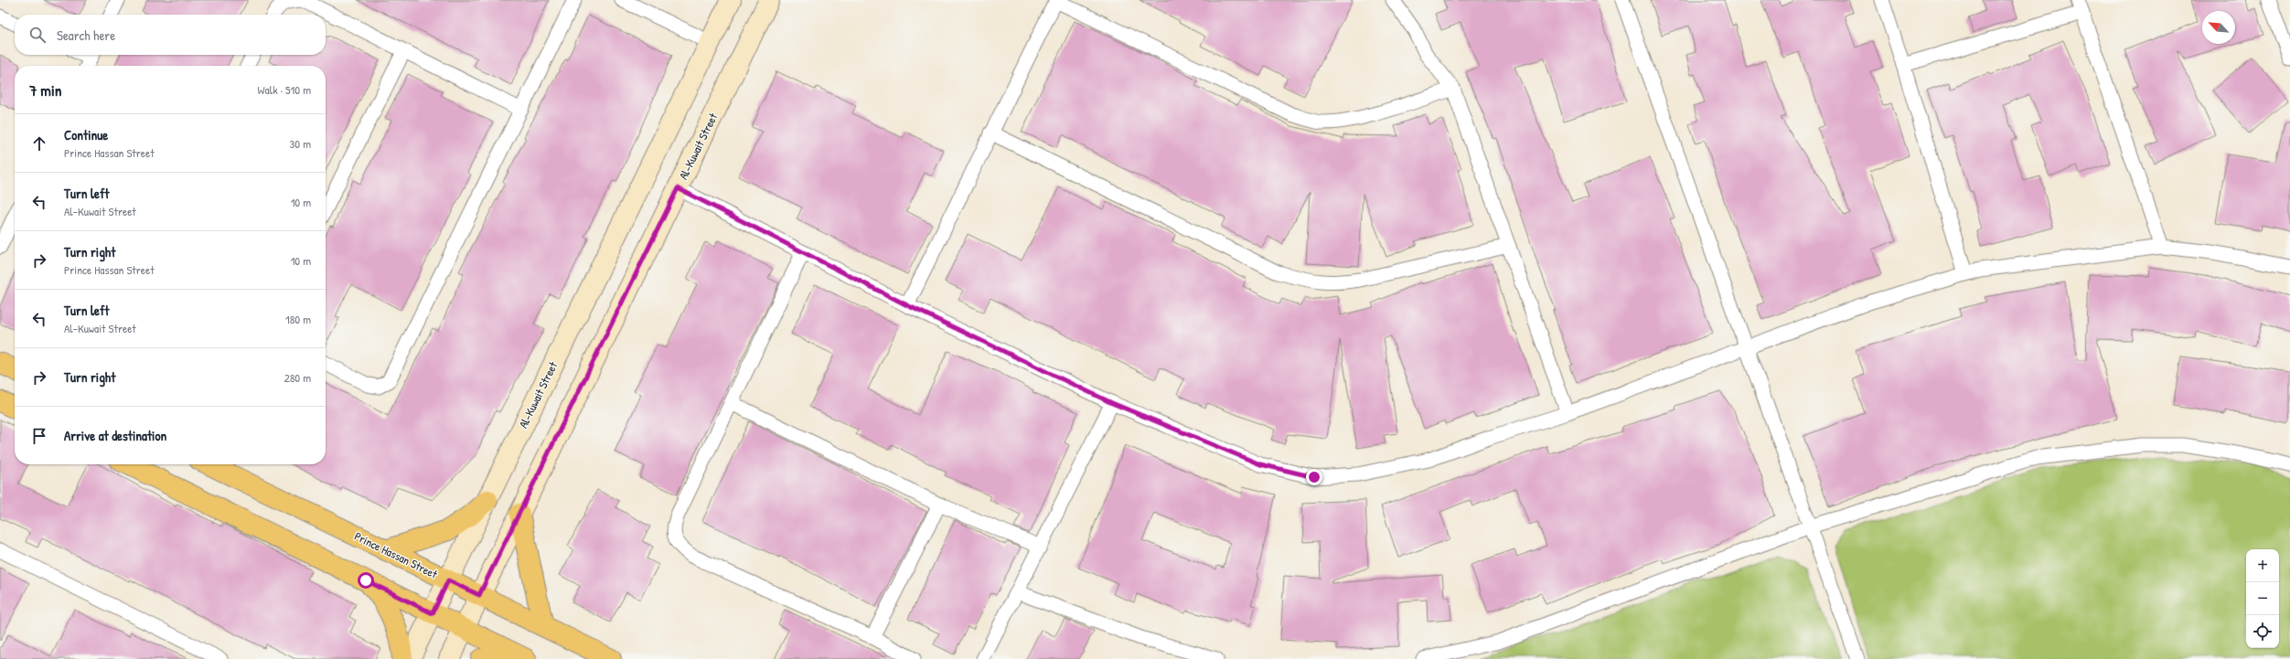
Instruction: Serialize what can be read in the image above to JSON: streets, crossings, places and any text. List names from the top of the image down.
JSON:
{
  "streets": {
    "main road": ["Al-Kuwait Street", "Prince Hassan Street"]
  },
  "crossings": [
    ["Al-Kuwait Street", "Prince Hassan Street"]
  ],
  "north": "top left",
  "page": {
    "search": "Search here",
    "heading": ["7 min", "Walk · 510 m"],
    "list": [
      ["Continue", "Prince Hassan Street", "30 m"],
      ["Turn left", "Al-Kuwait Street", "10 m"],
      ["Turn right", "Prince Hassan Street", "10 m"],
      ["Turn left", "Al-Kuwait Street", "180 m"],
      ["Turn right", "280 m"],
      "Arrive at destination"
    ],
    "map_buttons": ["+", "−"]
  }
}
